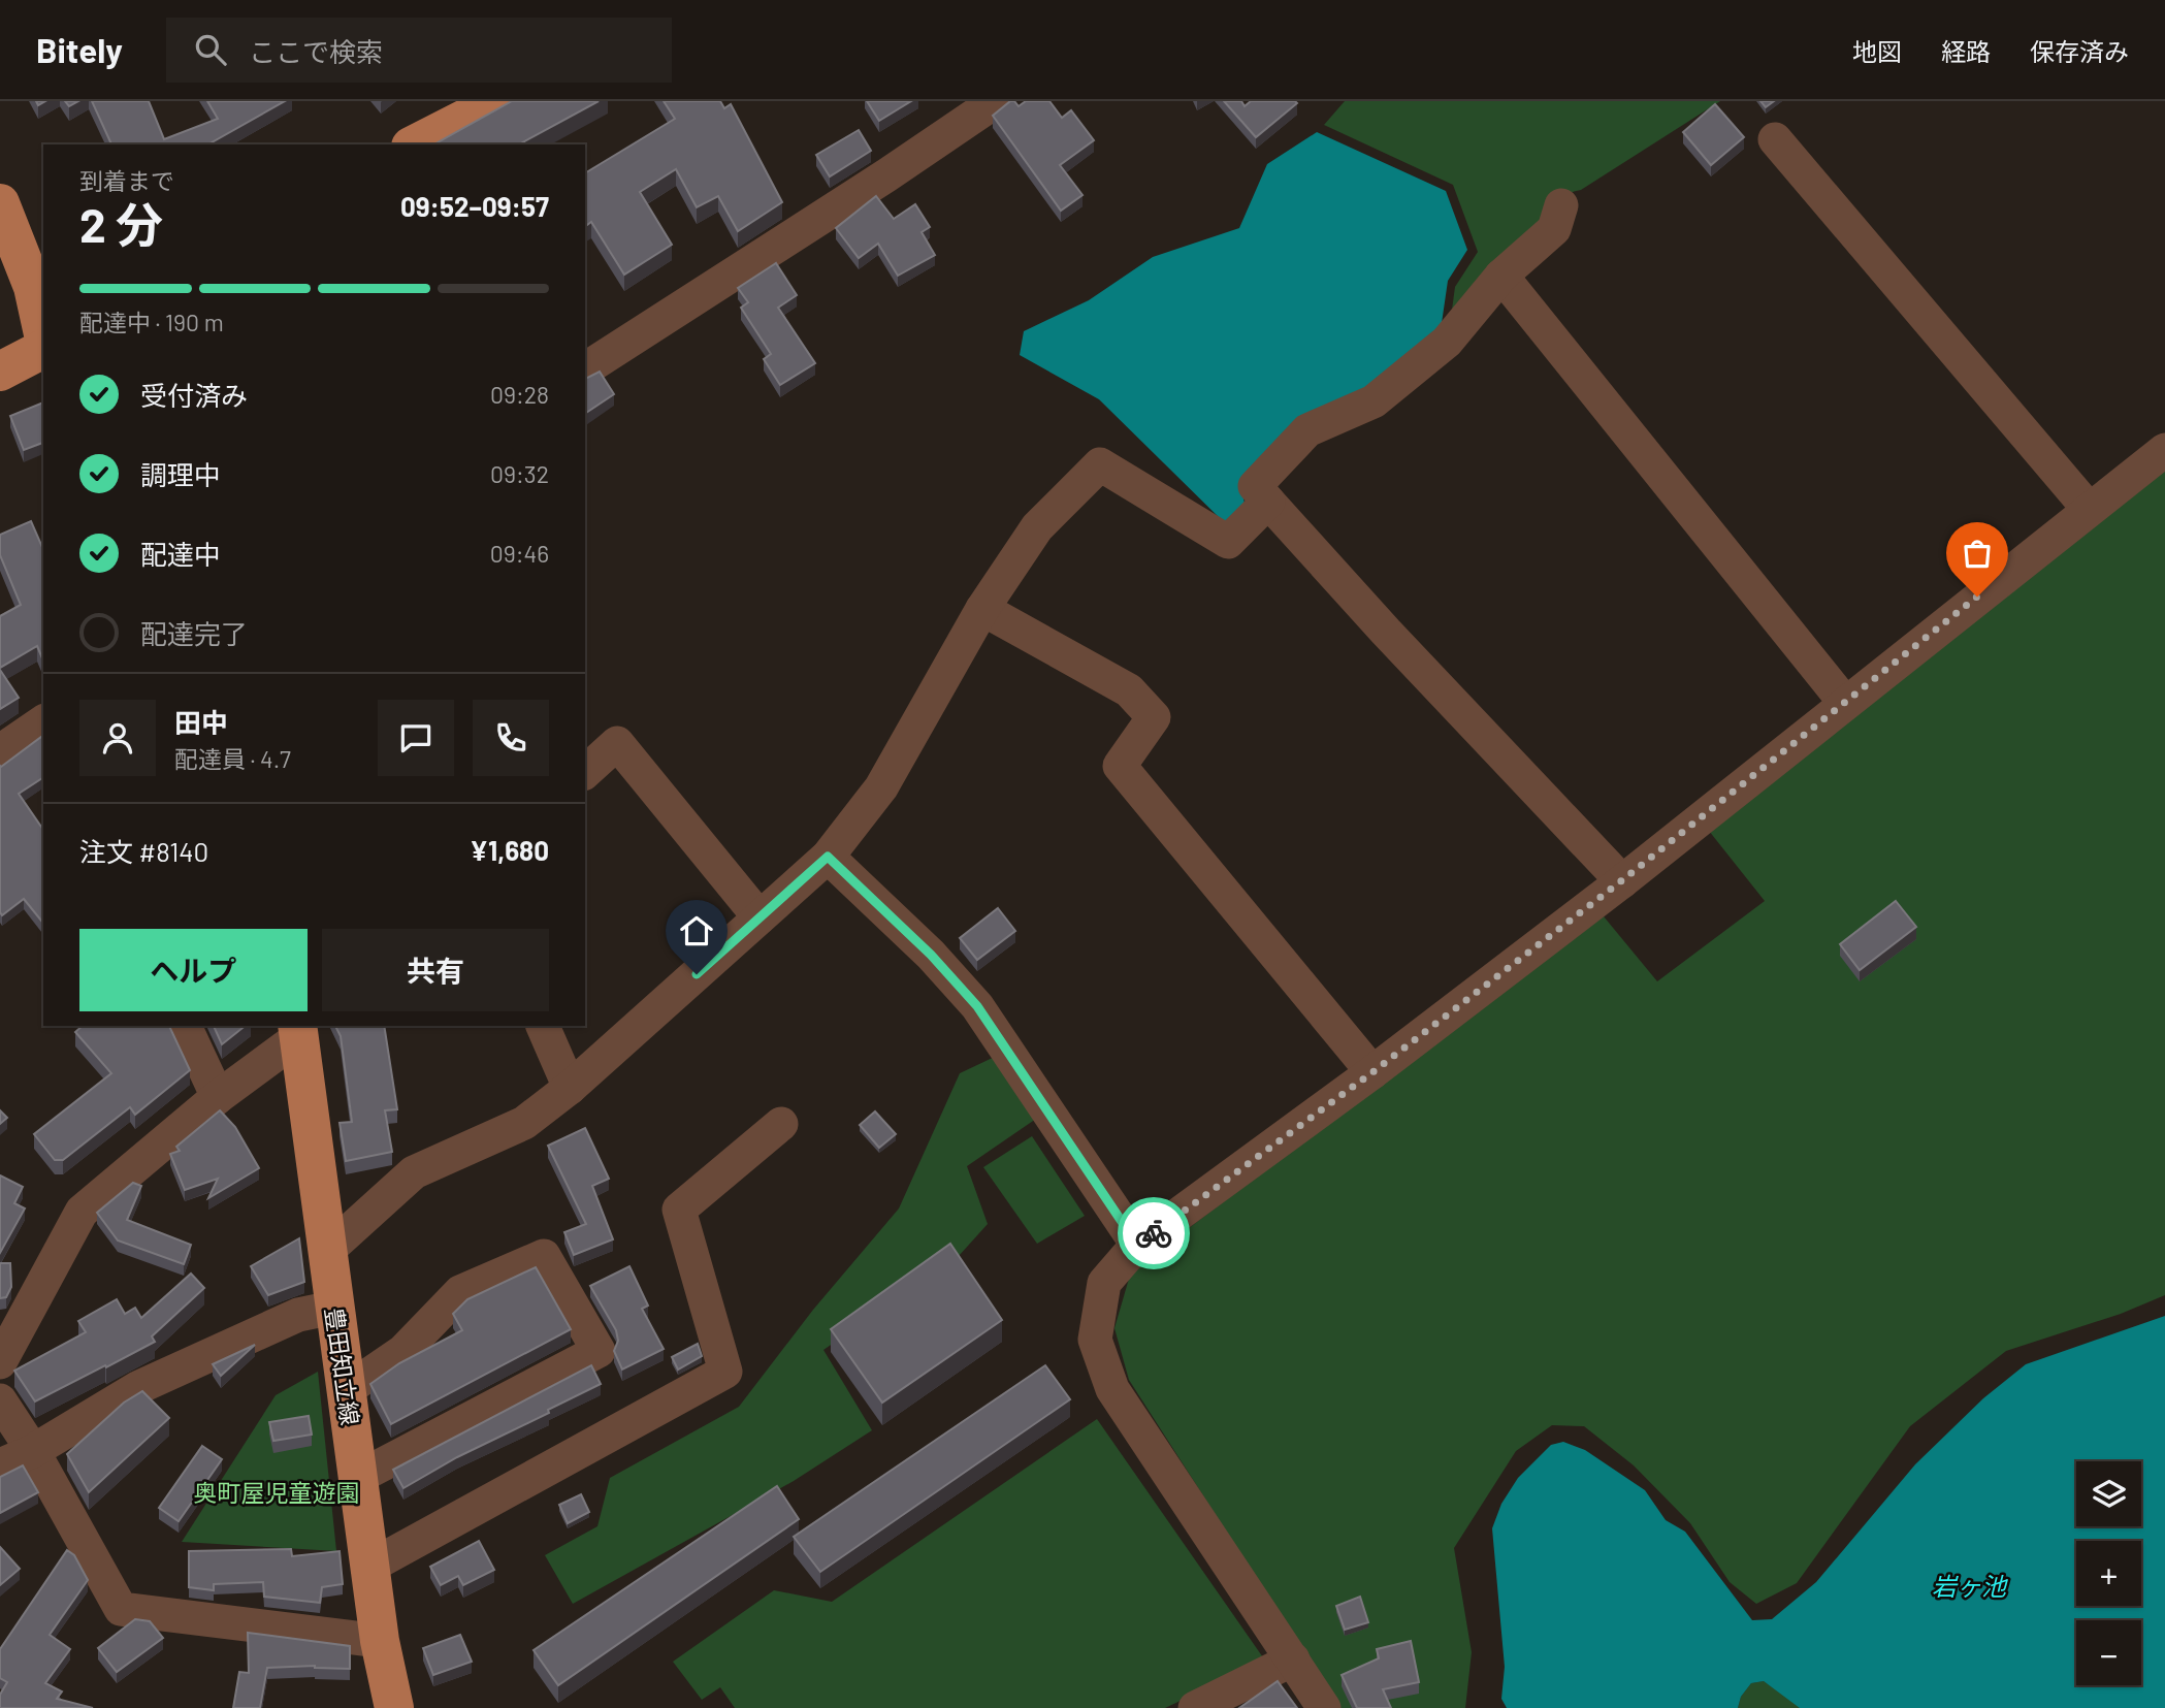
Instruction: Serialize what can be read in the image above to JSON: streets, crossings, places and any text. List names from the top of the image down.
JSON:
{
  "streets": {
    "main road": ["豊田知立線"]
  },
  "water": ["岩ヶ池"],
  "parks": ["奥町屋児童遊園"],
  "page": {
    "header": "Bitely",
    "search": "ここで検索",
    "nav": ["地図", "経路", "保存済み"],
    "heading": ["2 分", "到着まで", "09:52–09:57"],
    "panel": [
      "田中",
      "配達員 · 4.7",
      "注文 #8140",
      "¥1,680"
    ],
    "bar": "配達中 · 190 m",
    "list": [
      ["受付済み", "09:28"],
      ["調理中", "09:32"],
      ["配達中", "09:46"],
      "配達完了"
    ],
    "buttons": ["ヘルプ", "共有"],
    "map_buttons": ["+", "−"]
  }
}
